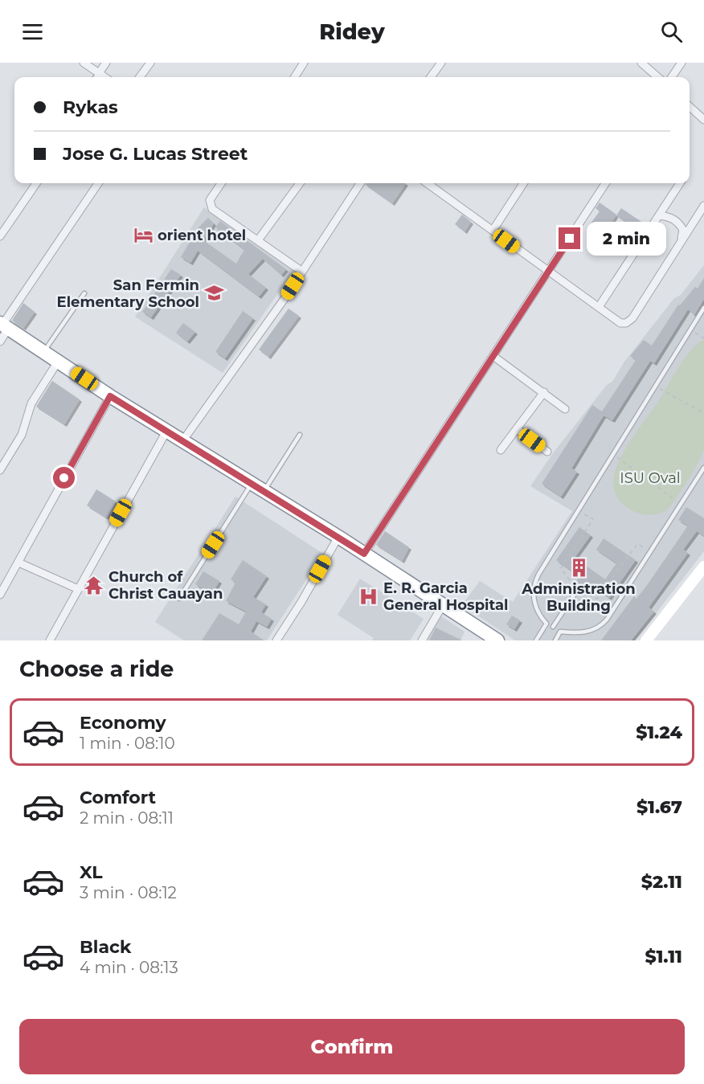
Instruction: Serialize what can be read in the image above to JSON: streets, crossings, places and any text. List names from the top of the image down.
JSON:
{
  "parks": ["ISU Oval"],
  "places": {
    "hotel": ["orient hotel"],
    "school or university": ["San Fermin Elementary School"],
    "building": ["Administration Building"],
    "temple": ["Church of Christ Cauayan"],
    "hospital": ["E. R. Garcia General Hospital"]
  },
  "page": {
    "header": "Ridey",
    "banner": ["Rykas", "Jose G. Lucas Street"],
    "bubble": "2 min",
    "heading": "Choose a ride",
    "list": [
      {
        "name": "Economy",
        "note": "1 min · 08:10",
        "value": "$1.24"
      },
      {
        "name": "Comfort",
        "note": "2 min · 08:11",
        "value": "$1.67"
      },
      {
        "name": "XL",
        "note": "3 min · 08:12",
        "value": "$2.11"
      },
      {
        "name": "Black",
        "note": "4 min · 08:13",
        "value": "$1.11"
      }
    ],
    "buttons": "Confirm"
  }
}
